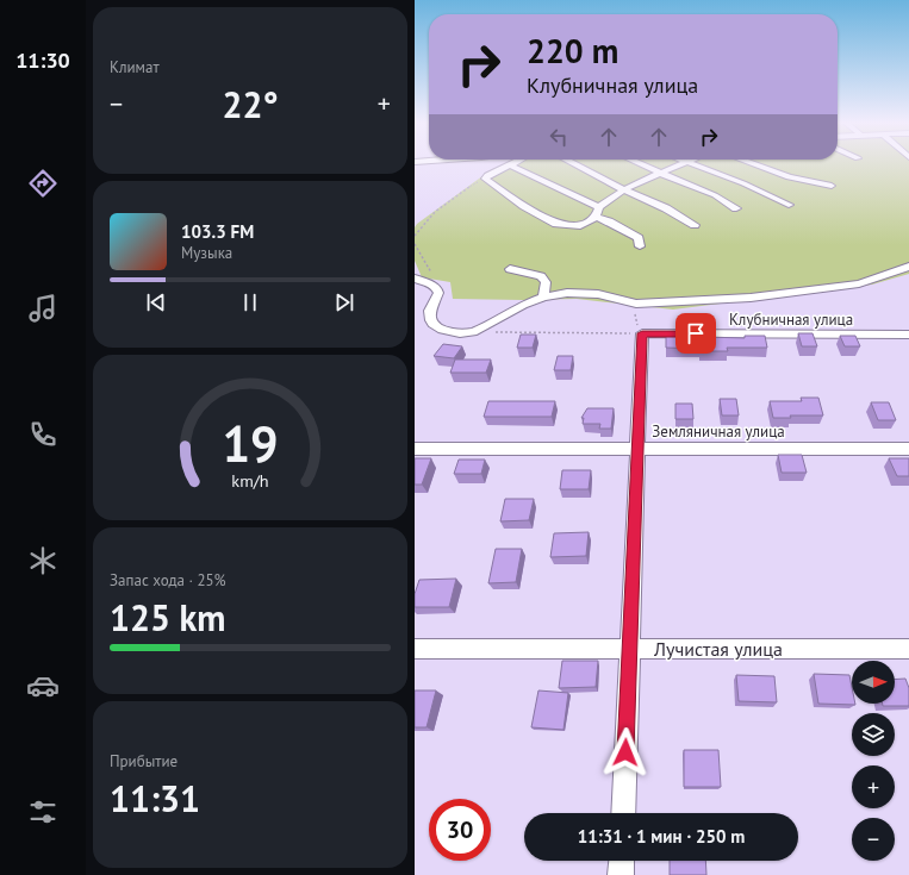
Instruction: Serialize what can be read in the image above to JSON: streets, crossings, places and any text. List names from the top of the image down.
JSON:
{
  "streets": {
    "street": ["Клубничная улица", "Земляничная улица", "Лучистая улица"]
  },
  "north": "right",
  "page": {
    "tabs": "11:30",
    "tile": [
      "Климат",
      ["Запас хода · 25%", "125 km"],
      ["Прибытие", "11:31"]
    ],
    "turn": ["220 m", "Клубничная улица"],
    "heat": ["−", "22°", "+"],
    "song": ["103.3 FM", "Музыка"],
    "map_buttons": ["+", "−"],
    "limit": "30",
    "trip": "11:31 · 1 мин · 250 m",
    "gauge": ["19", "km/h"]
  }
}
